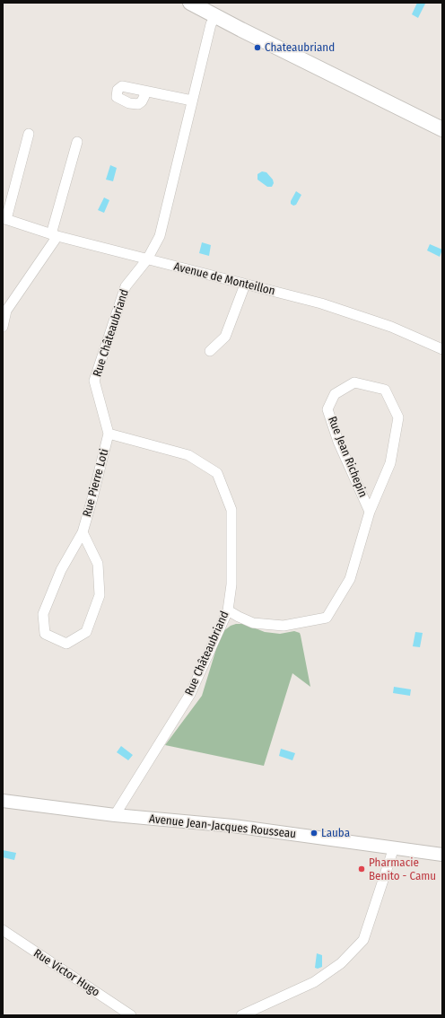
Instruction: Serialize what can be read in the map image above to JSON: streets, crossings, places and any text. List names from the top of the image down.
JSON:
{
  "streets": {
    "street": [
      "Avenue de Monteillon",
      "Rue Châteaubriand",
      "Rue Jean Richepin",
      "Rue Pierre Loti",
      "Avenue Jean-Jacques Rousseau",
      "Rue Victor Hugo"
    ]
  },
  "crossings": [
    ["Avenue de Monteillon", "Rue Châteaubriand"],
    ["Rue Châteaubriand", "Rue Jean Richepin"],
    ["Rue Châteaubriand", "Rue Pierre Loti"],
    ["Rue Châteaubriand", "Avenue Jean-Jacques Rousseau"]
  ],
  "places": ["Chateaubriand", "Lauba", "Pharmacie Benito - Camu"]
}
